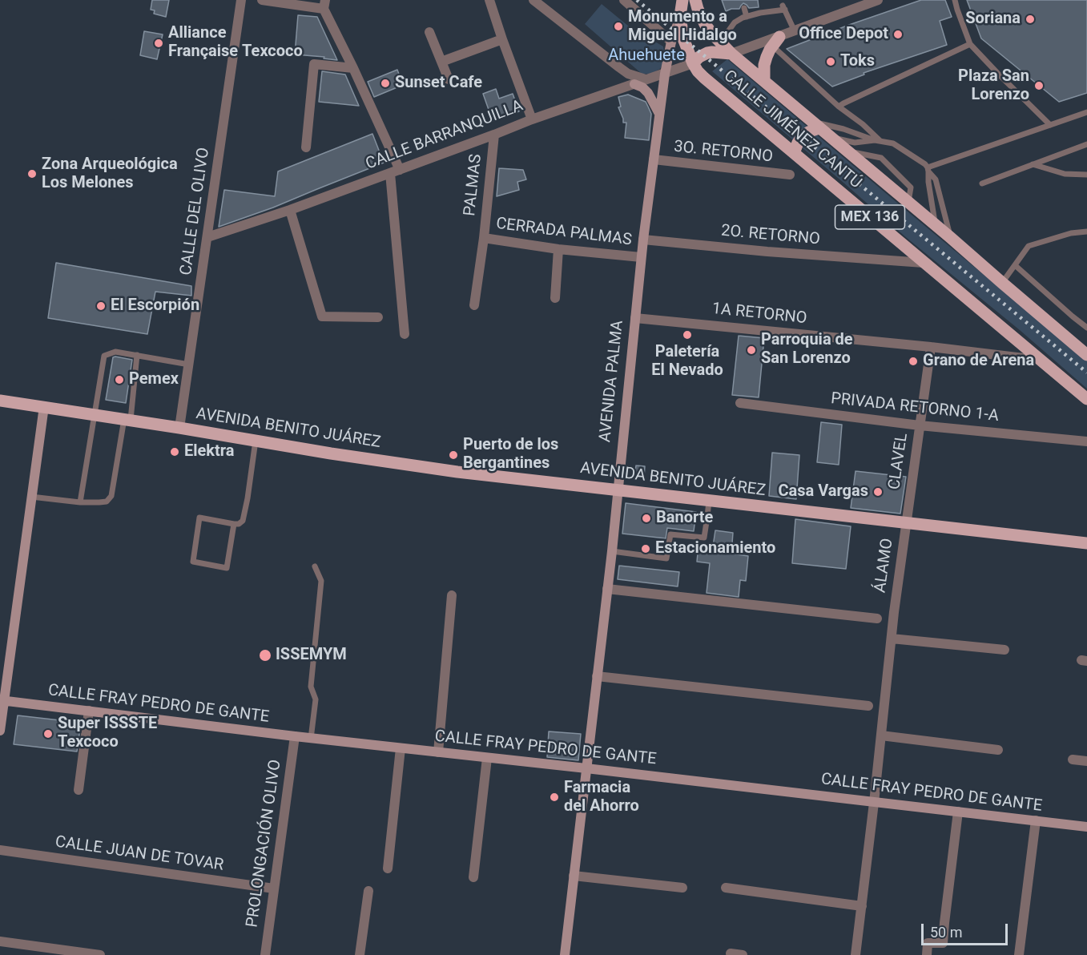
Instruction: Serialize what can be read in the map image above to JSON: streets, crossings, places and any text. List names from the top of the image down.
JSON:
{
  "streets": {
    "main road": [
      "CALLE JIMÉNEZ CANTÚ",
      "MEX 136",
      "AVENIDA PALMA",
      "AVENIDA BENITO JUÁREZ",
      "CALLE FRAY PEDRO DE GANTE"
    ],
    "street": [
      "CALLE BARRANQUILLA",
      "3O. RETORNO",
      "PALMAS",
      "CALLE DEL OLIVO",
      "CERRADA PALMAS",
      "2O. RETORNO",
      "1A RETORNO",
      "PRIVADA RETORNO 1-A",
      "CLAVEL",
      "ÁLAMO",
      "PROLONGACIÓN OLIVO",
      "CALLE JUAN DE TOVAR"
    ]
  },
  "crossings": [
    ["CALLE JIMÉNEZ CANTÚ", "CALLE BARRANQUILLA"],
    ["CALLE JIMÉNEZ CANTÚ", "2O. RETORNO"],
    ["CALLE JIMÉNEZ CANTÚ", "AVENIDA PALMA"],
    ["CALLE BARRANQUILLA", "PALMAS"],
    ["CALLE BARRANQUILLA", "CALLE DEL OLIVO"],
    ["CALLE BARRANQUILLA", "AVENIDA PALMA"],
    ["3O. RETORNO", "AVENIDA PALMA"],
    ["PALMAS", "CERRADA PALMAS"],
    ["CALLE DEL OLIVO", "AVENIDA BENITO JUÁREZ"],
    ["CERRADA PALMAS", "AVENIDA PALMA"],
    ["2O. RETORNO", "AVENIDA PALMA"],
    ["1A RETORNO", "AVENIDA PALMA"],
    ["1A RETORNO", "CLAVEL"],
    ["AVENIDA PALMA", "AVENIDA BENITO JUÁREZ"],
    ["AVENIDA PALMA", "CALLE FRAY PEDRO DE GANTE"],
    ["PRIVADA RETORNO 1-A", "CLAVEL"],
    ["AVENIDA BENITO JUÁREZ", "CLAVEL"],
    ["AVENIDA BENITO JUÁREZ", "ÁLAMO"],
    ["CLAVEL", "ÁLAMO"],
    ["ÁLAMO", "CALLE FRAY PEDRO DE GANTE"],
    ["CALLE FRAY PEDRO DE GANTE", "PROLONGACIÓN OLIVO"],
    ["PROLONGACIÓN OLIVO", "CALLE JUAN DE TOVAR"]
  ],
  "parks": ["Ahuehuete"],
  "places": [
    "Soriana",
    "Monumento a Miguel Hidalgo",
    "Office Depot",
    "Alliance Française Texcoco",
    "Toks",
    "Sunset Cafe",
    "Plaza San Lorenzo",
    "Zona Arqueológica Los Melones",
    "El Escorpión",
    "Paletería El Nevado",
    "Parroquia de San Lorenzo",
    "Grano de Arena",
    "Pemex",
    "Elektra",
    "Puerto de los Bergantines",
    "Casa Vargas",
    "Banorte",
    "Estacionamiento",
    "ISSEMYM",
    "Super ISSSTE Texcoco",
    "Farmacia del Ahorro"
  ],
  "scale_bar": "50 m"
}
